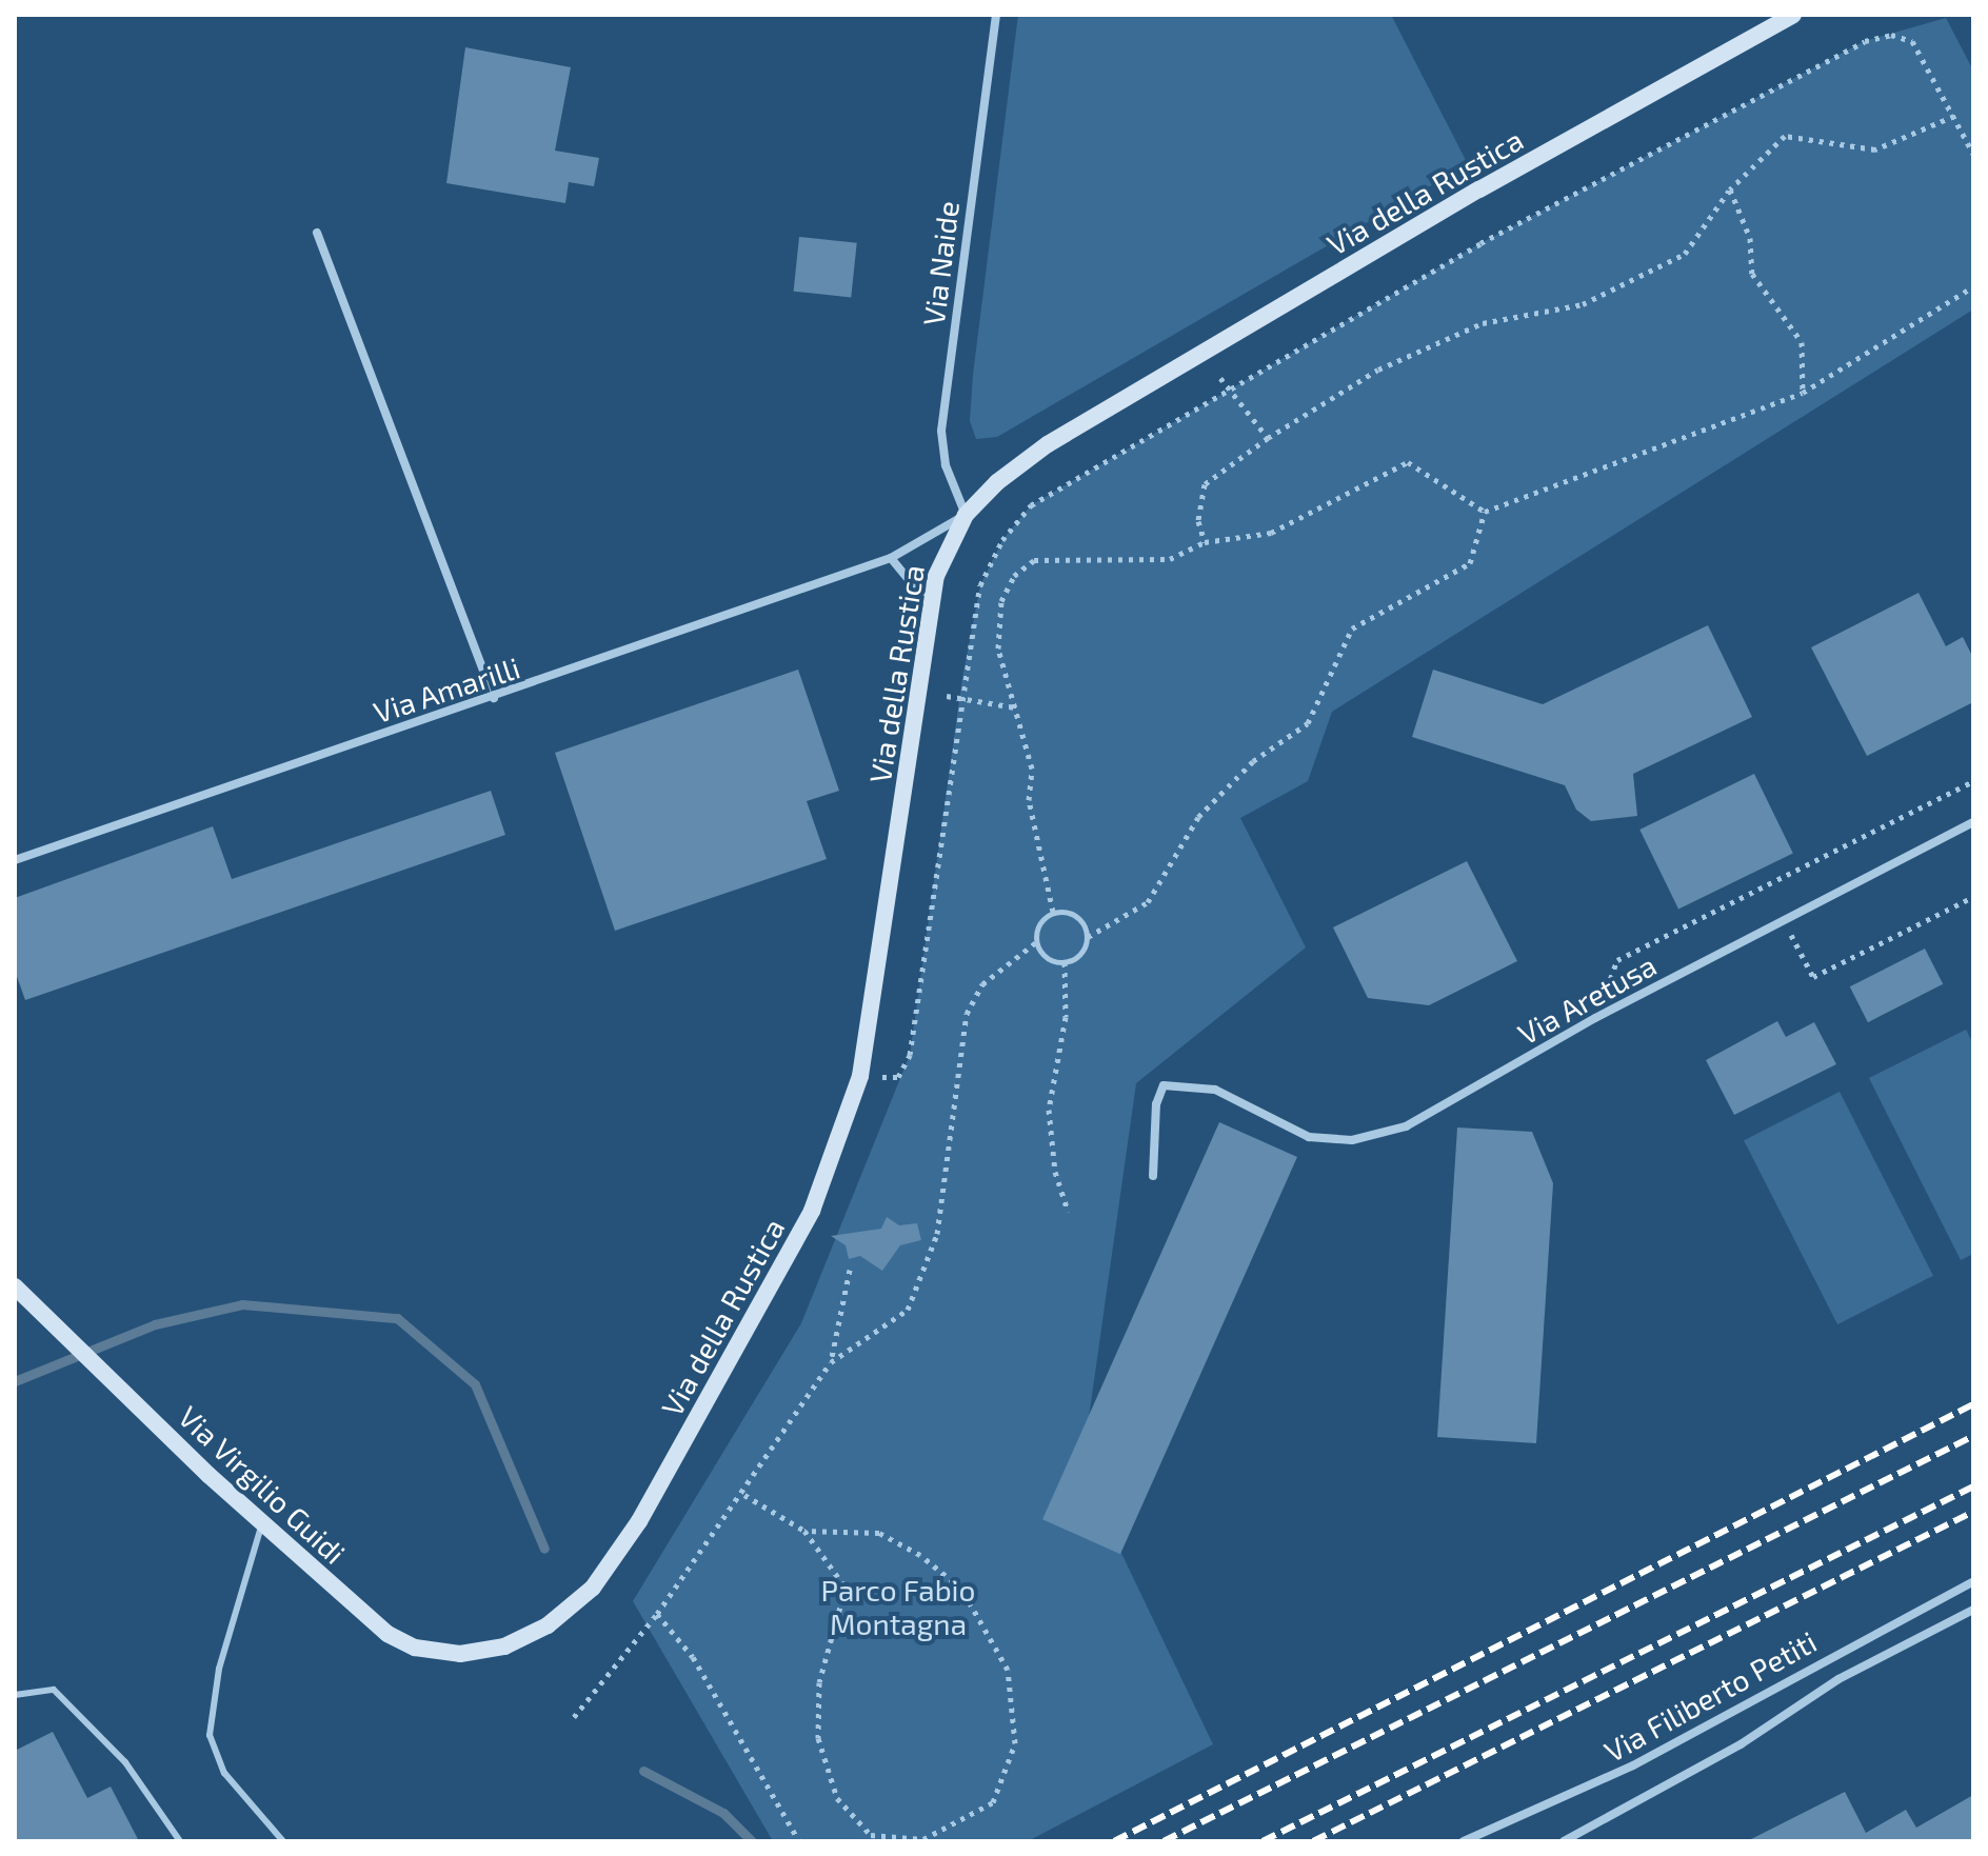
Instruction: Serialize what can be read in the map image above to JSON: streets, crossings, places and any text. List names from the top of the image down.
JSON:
{
  "streets": {
    "street": [
      "Via della Rustica",
      "Via Naide",
      "Via Amarilli",
      "Via Aretusa",
      "Via Virgilio Guidi",
      "Via Filiberto Petiti"
    ]
  },
  "crossings": [
    ["Via della Rustica", "Via Naide"],
    ["Via della Rustica", "Via Amarilli"],
    ["Via della Rustica", "Via Virgilio Guidi"],
    ["Via Naide", "Via Amarilli"]
  ],
  "parks": ["Parco Fabio Montagna"]
}
